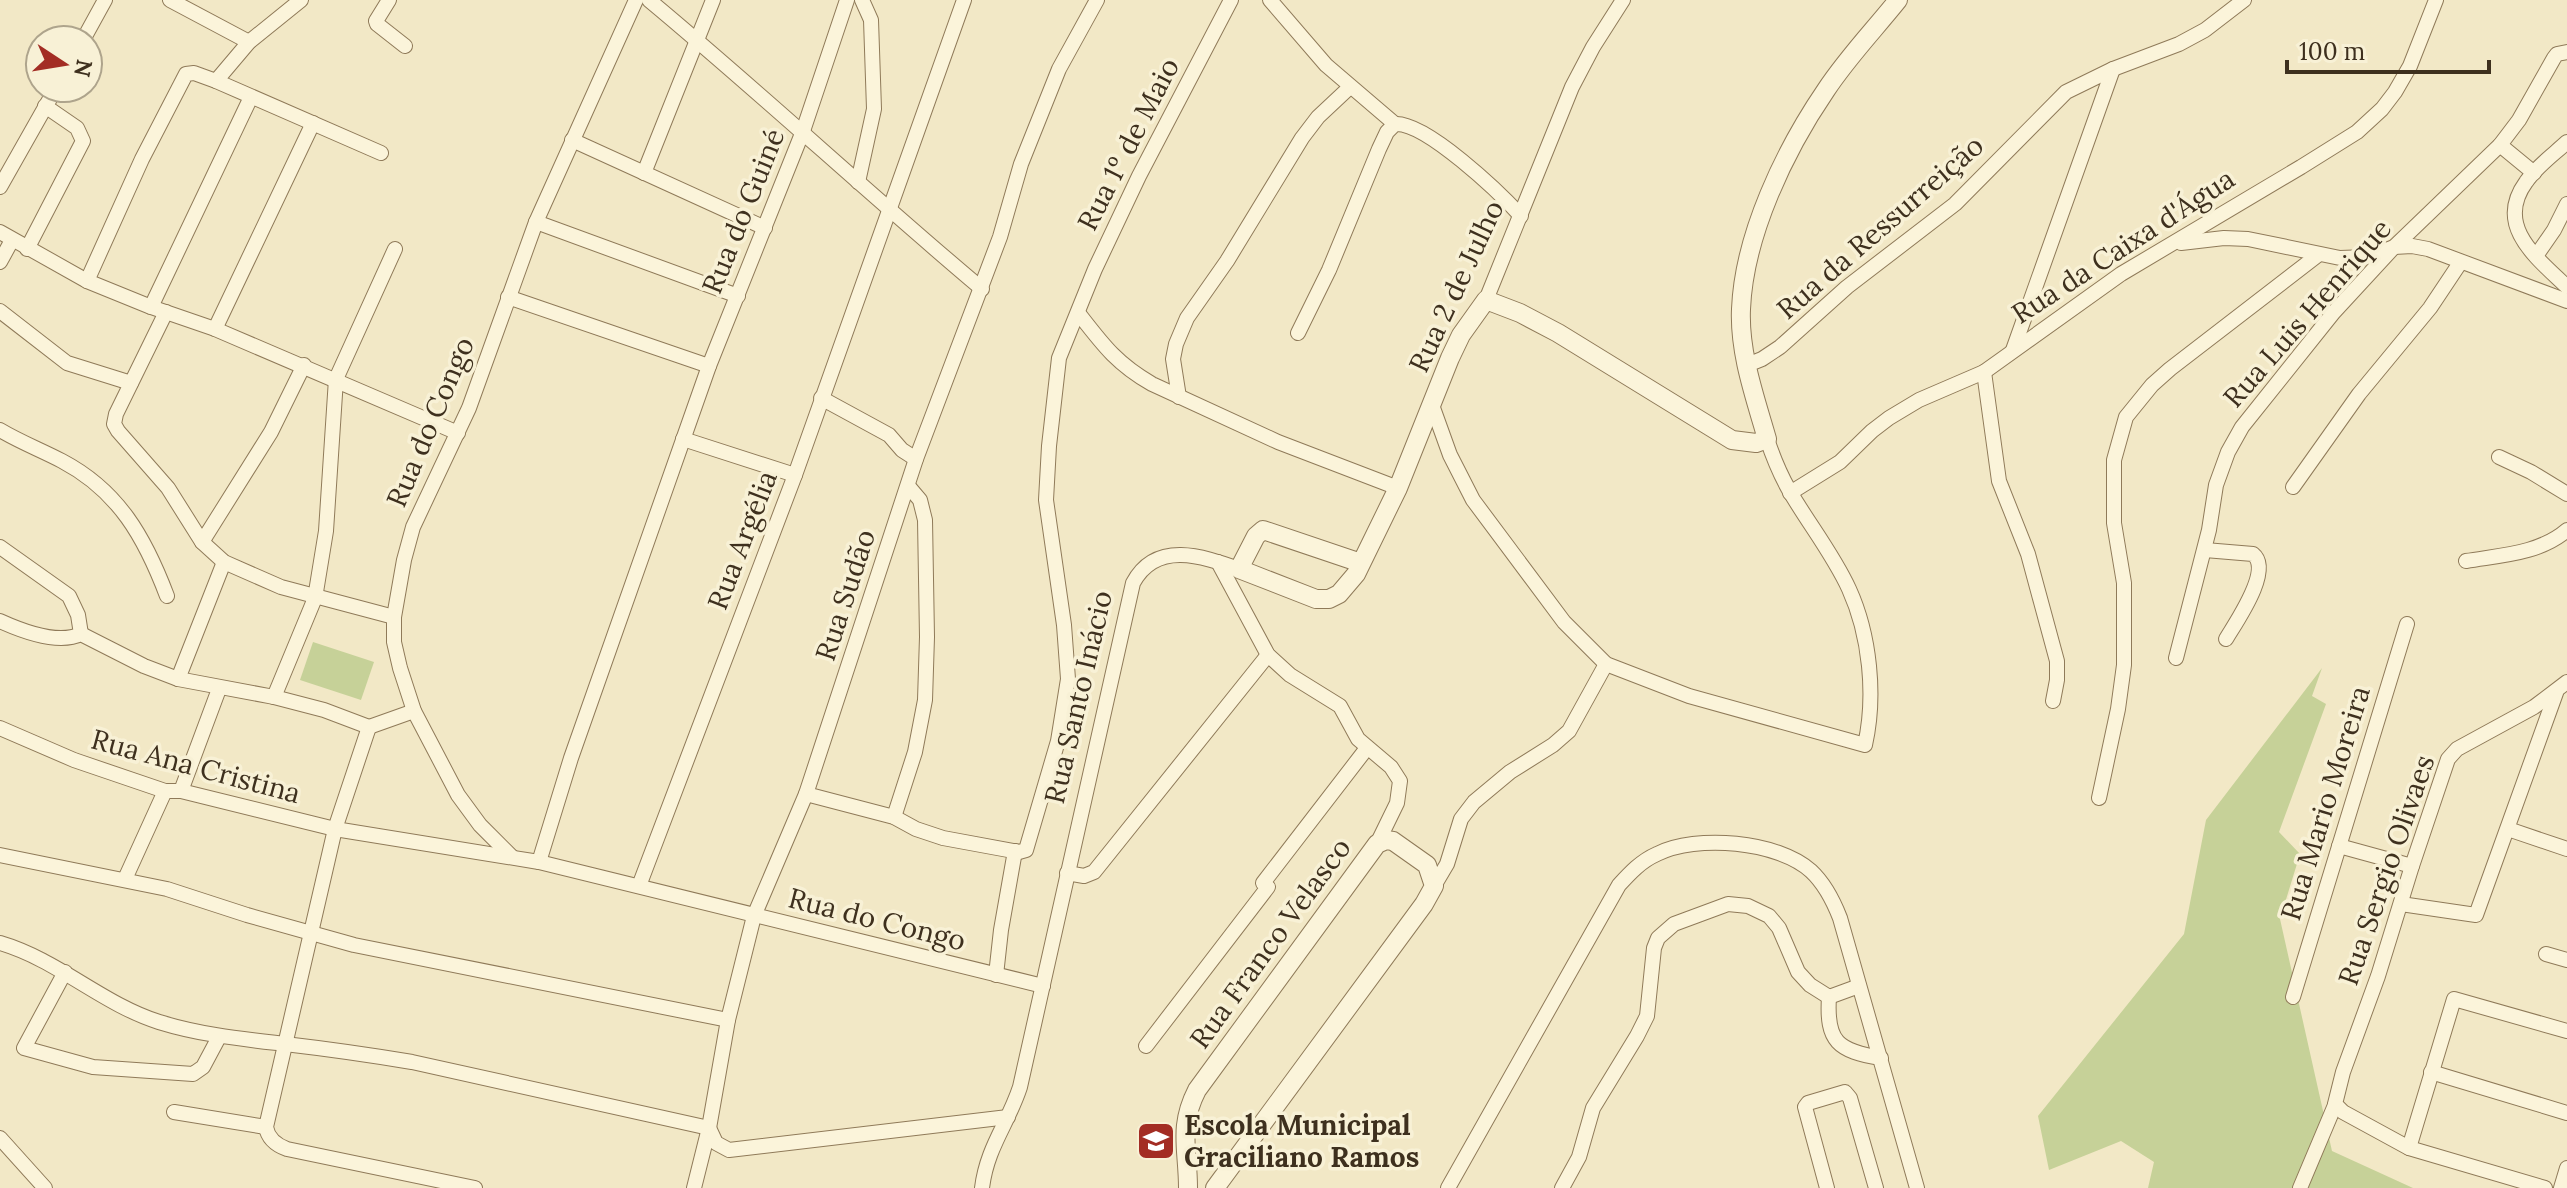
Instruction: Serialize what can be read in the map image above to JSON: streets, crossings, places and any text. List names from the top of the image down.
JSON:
{
  "streets": {
    "street": [
      "Rua 1º de Maio",
      "Rua do Guiné",
      "Rua da Ressurreição",
      "Rua da Caixa d'Água",
      "Rua 2 de Julho",
      "Rua Luis Henrique",
      "Rua do Congo",
      "Rua Argélia",
      "Rua Sudão",
      "Rua Santo Inácio",
      "Rua Ana Cristina",
      "Rua Mario Moreira",
      "Rua Sergio Olivaes",
      "Rua Franco Velasco"
    ]
  },
  "crossings": [
    ["Rua 1º de Maio", "Rua do Congo"],
    ["Rua do Guiné", "Rua do Congo"],
    ["Rua 2 de Julho", "Rua Santo Inácio"],
    ["Rua do Congo", "Rua Argélia"],
    ["Rua do Congo", "Rua Sudão"],
    ["Rua do Congo", "Rua Santo Inácio"],
    ["Rua do Congo", "Rua Ana Cristina"]
  ],
  "places": {
    "school or university": ["Escola Municipal Graciliano Ramos"]
  },
  "scale_bar": "100 m",
  "north": "right"
}
